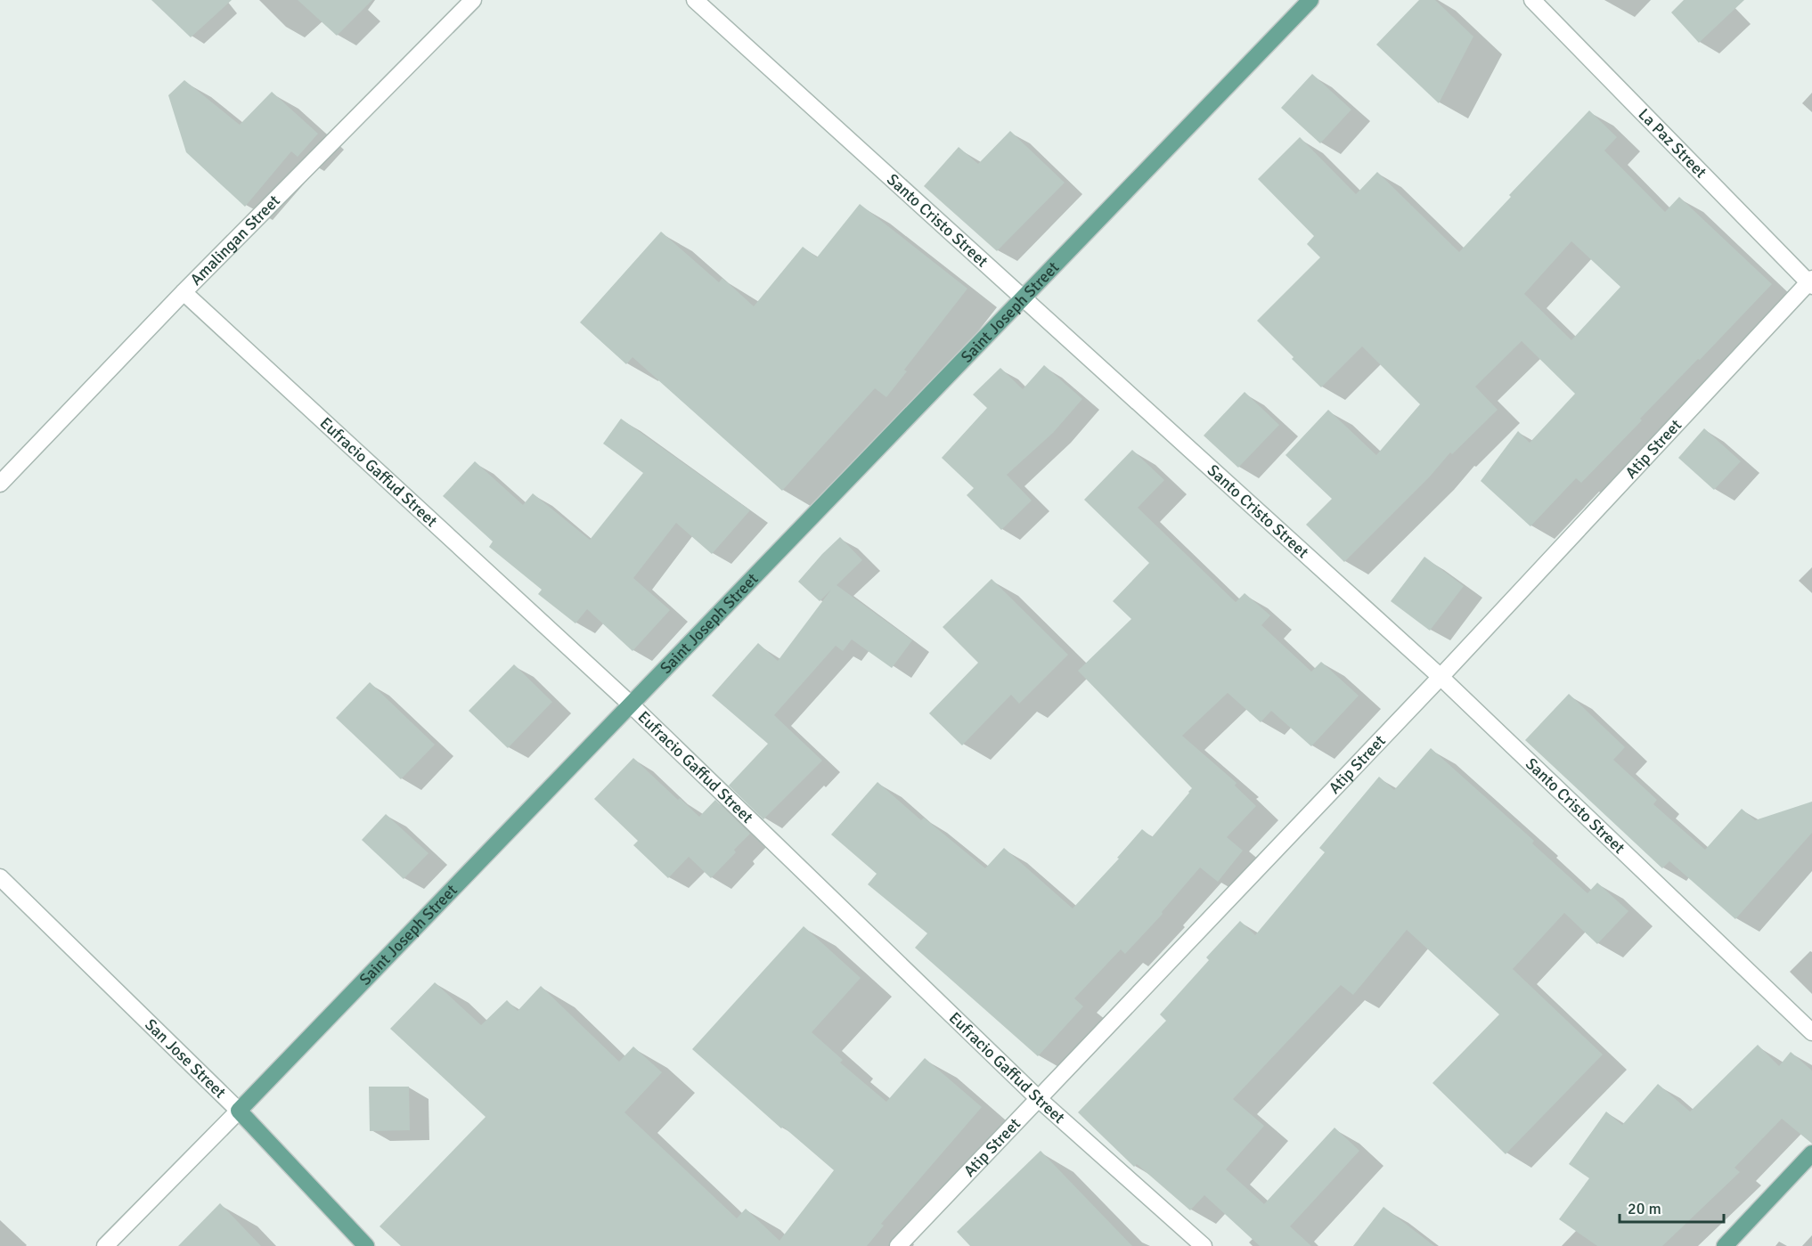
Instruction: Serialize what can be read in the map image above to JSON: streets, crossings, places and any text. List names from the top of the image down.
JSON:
{
  "streets": {
    "main road": ["Saint Joseph Street", "San Jose Street"],
    "street": [
      "La Paz Street",
      "Santo Cristo Street",
      "Amalingan Street",
      "Atip Street",
      "Eufracio Gaffud Street"
    ]
  },
  "crossings": [
    ["La Paz Street", "Atip Street"],
    ["Santo Cristo Street", "Saint Joseph Street"],
    ["Santo Cristo Street", "Atip Street"],
    ["Amalingan Street", "Eufracio Gaffud Street"],
    ["Saint Joseph Street", "Eufracio Gaffud Street"],
    ["Saint Joseph Street", "San Jose Street"],
    ["Atip Street", "Eufracio Gaffud Street"]
  ],
  "scale_bar": "20 m"
}
